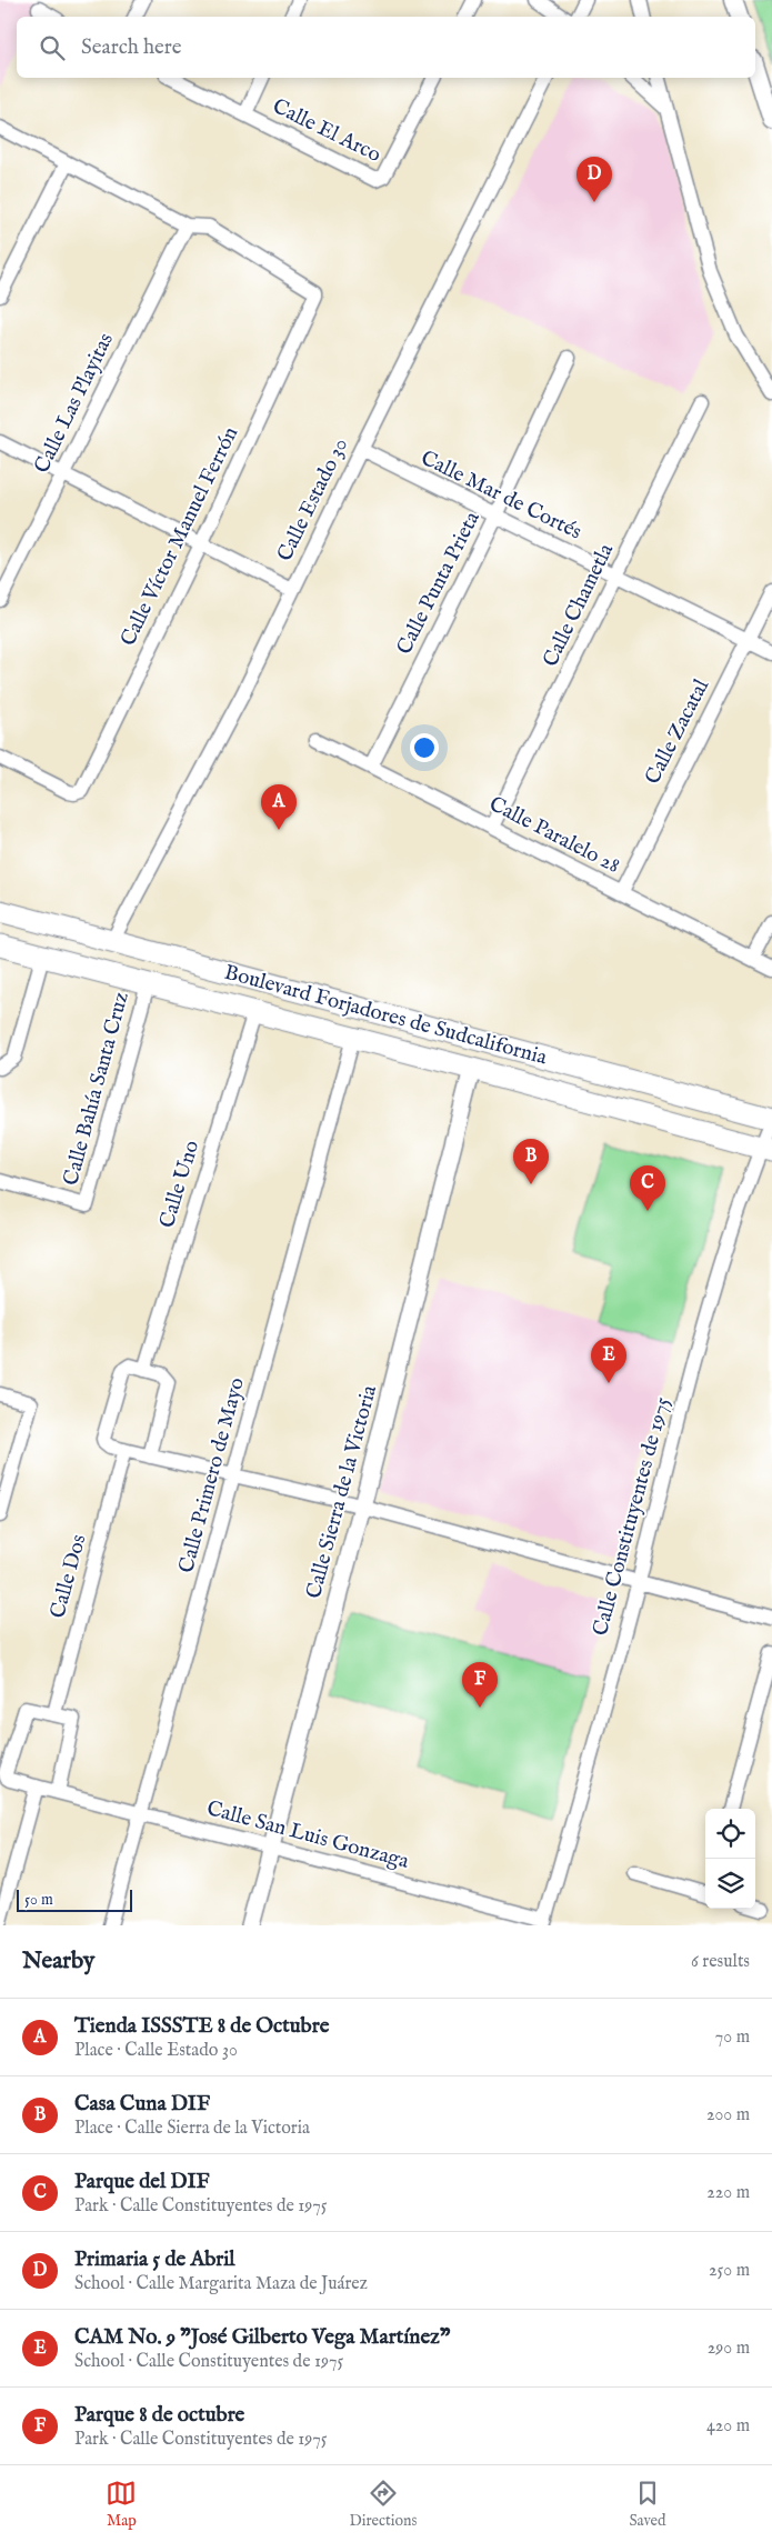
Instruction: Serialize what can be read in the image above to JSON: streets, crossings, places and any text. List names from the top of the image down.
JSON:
{
  "streets": {
    "main road": ["Boulevard Forjadores de Sudcalifornia"],
    "street": [
      "Calle El Arco",
      "Calle Las Playitas",
      "Calle Mar de Cortés",
      "Calle Estado 30",
      "Calle Víctor Manuel Ferrón",
      "Calle Punta Prieta",
      "Calle Chametla",
      "Calle Zacatal",
      "Calle Paralelo 28",
      "Calle Bahía Santa Cruz",
      "Calle Uno",
      "Calle Primero de Mayo",
      "Calle Sierra de la Victoria",
      "Calle Constituyentes de 1975",
      "Calle Dos",
      "Calle San Luis Gonzaga"
    ]
  },
  "crossings": [
    ["Calle Las Playitas", "Calle Víctor Manuel Ferrón"],
    ["Calle Mar de Cortés", "Calle Estado 30"],
    ["Calle Mar de Cortés", "Calle Punta Prieta"],
    ["Calle Mar de Cortés", "Calle Chametla"],
    ["Calle Mar de Cortés", "Calle Zacatal"],
    ["Calle Estado 30", "Boulevard Forjadores de Sudcalifornia"],
    ["Calle Punta Prieta", "Calle Paralelo 28"],
    ["Calle Chametla", "Calle Paralelo 28"],
    ["Calle Zacatal", "Calle Paralelo 28"],
    ["Boulevard Forjadores de Sudcalifornia", "Calle Bahía Santa Cruz"],
    ["Boulevard Forjadores de Sudcalifornia", "Calle Uno"],
    ["Boulevard Forjadores de Sudcalifornia", "Calle Primero de Mayo"],
    ["Boulevard Forjadores de Sudcalifornia", "Calle Sierra de la Victoria"],
    ["Boulevard Forjadores de Sudcalifornia", "Calle Constituyentes de 1975"],
    ["Calle Primero de Mayo", "Calle San Luis Gonzaga"],
    ["Calle Sierra de la Victoria", "Calle San Luis Gonzaga"],
    ["Calle Constituyentes de 1975", "Calle San Luis Gonzaga"],
    ["Calle Dos", "Calle San Luis Gonzaga"]
  ],
  "scale_bar": "50 m",
  "page": {
    "search": "Search here",
    "pins": [
      "D",
      "A",
      "B",
      "C",
      "E",
      "F"
    ],
    "scale": "50 m",
    "heading": ["Nearby", "6 results"],
    "list": [
      {
        "mark": "A",
        "name": "Tienda ISSSTE 8 de Octubre",
        "note": "Place · Calle Estado 30",
        "value": "70 m"
      },
      {
        "mark": "B",
        "name": "Casa Cuna DIF",
        "note": "Place · Calle Sierra de la Victoria",
        "value": "200 m"
      },
      {
        "mark": "C",
        "name": "Parque del DIF",
        "note": "Park · Calle Constituyentes de 1975",
        "value": "220 m"
      },
      {
        "mark": "D",
        "name": "Primaria 5 de Abril",
        "note": "School · Calle Margarita Maza de Juárez",
        "value": "250 m"
      },
      {
        "mark": "E",
        "name": "CAM No. 9 \"José Gilberto Vega Martínez\"",
        "note": "School · Calle Constituyentes de 1975",
        "value": "290 m"
      },
      {
        "mark": "F",
        "name": "Parque 8 de octubre",
        "note": "Park · Calle Constituyentes de 1975",
        "value": "420 m"
      }
    ],
    "nav": ["Map", "Directions", "Saved"]
  }
}
